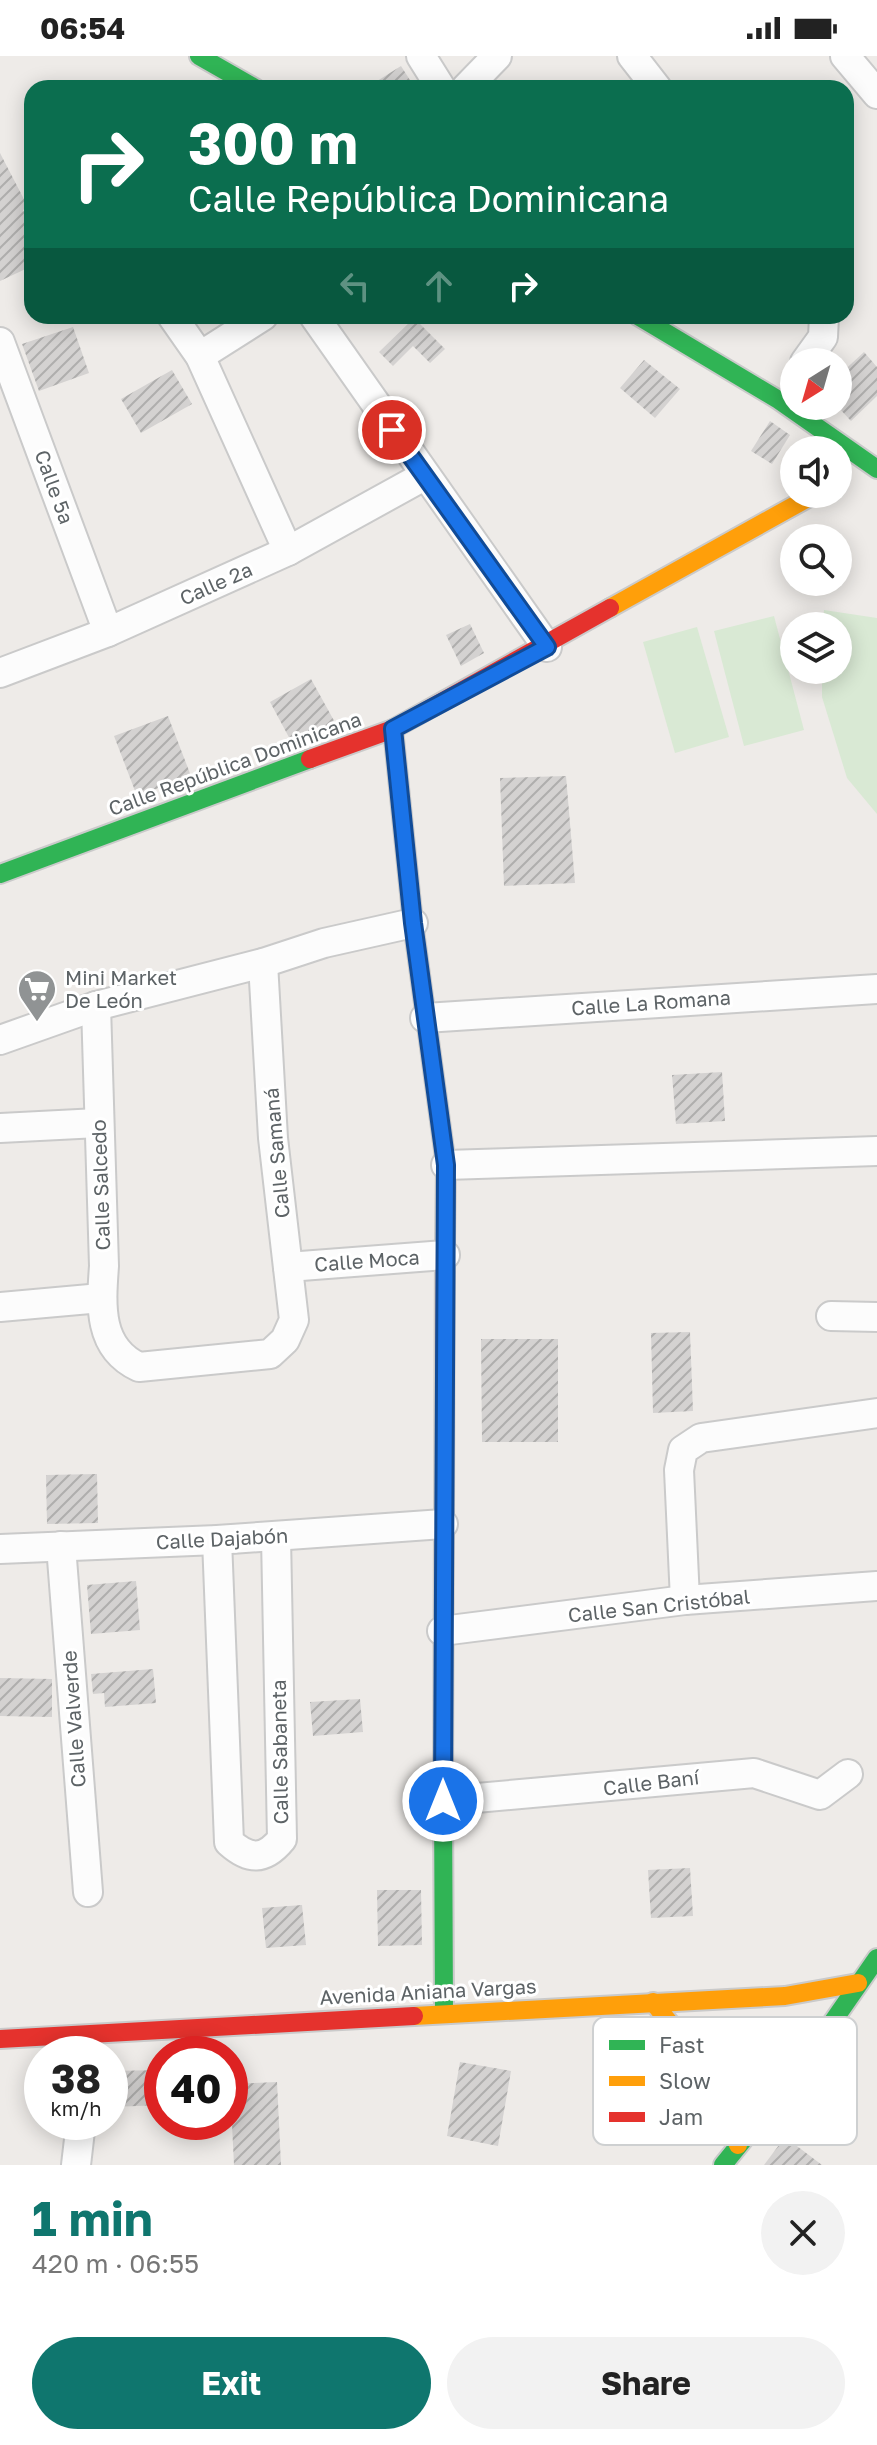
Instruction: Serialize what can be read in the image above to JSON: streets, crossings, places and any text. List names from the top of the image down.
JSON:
{
  "streets": {
    "street": [
      "Calle 5ª",
      "Calle 2ª",
      "Calle República Dominicana",
      "Calle La Romana",
      "Calle Samaná",
      "Calle Salcedo",
      "Calle Moca",
      "Calle Dajabón",
      "Calle San Cristóbal",
      "Calle Valverde",
      "Calle Sabaneta",
      "Calle Baní",
      "Avenida Aniana Vargas"
    ]
  },
  "crossings": [
    ["Calle 5ª", "Calle 2ª"],
    ["Calle Samaná", "Calle Salcedo"],
    ["Calle Samaná", "Calle Moca"],
    ["Calle Dajabón", "Calle Valverde"],
    ["Calle Dajabón", "Calle Sabaneta"]
  ],
  "places": {
    "supermarket": ["Mini Market De León"]
  },
  "legend": ["Fast", "Slow", "Jam"],
  "north": "bottom left",
  "page": {
    "status": "06:54",
    "turn": ["300 m", "Calle República Dominicana"],
    "speed": "38 km/h",
    "limit": "40",
    "heading": ["1 min", "420 m · 06:55"],
    "buttons": ["Exit", "Share"]
  }
}
